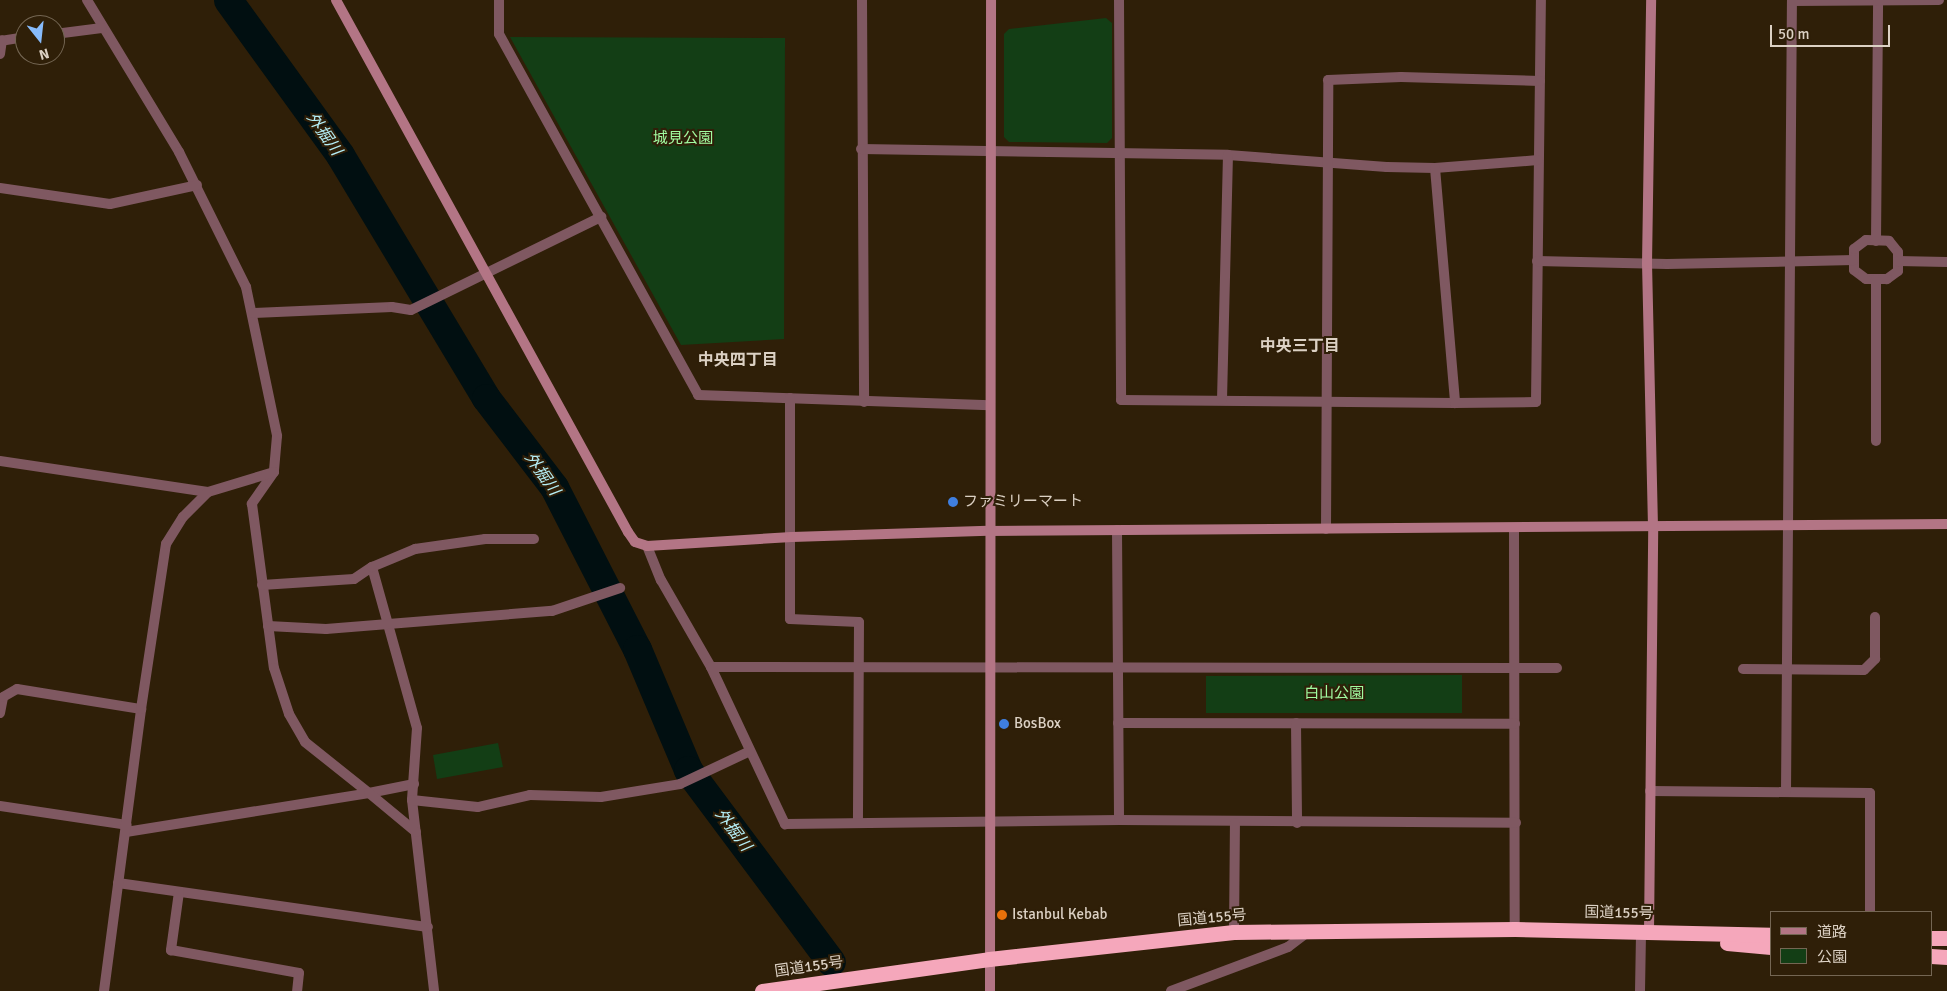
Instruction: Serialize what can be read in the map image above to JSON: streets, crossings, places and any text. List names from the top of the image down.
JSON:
{
  "streets": {
    "highway": ["国道155号"]
  },
  "districts": ["中央三丁目", "中央四丁目"],
  "water": ["外掘川"],
  "parks": ["城見公園", "白山公園"],
  "places": ["ファミリーマート", "BosBox", "Istanbul Kebab"],
  "legend": ["道路", "公園"],
  "scale_bar": "50 m",
  "north": "bottom"
}
